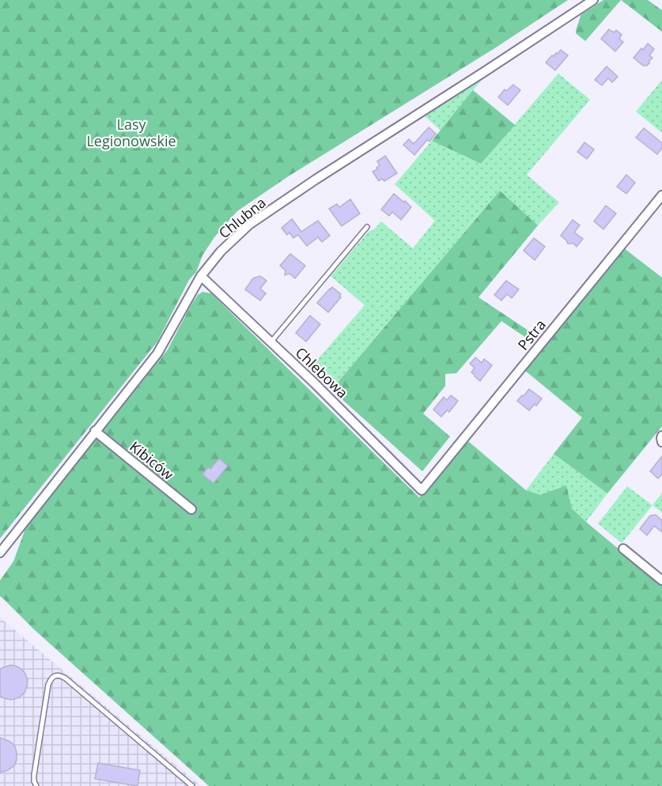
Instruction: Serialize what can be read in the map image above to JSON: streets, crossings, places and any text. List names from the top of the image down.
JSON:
{
  "streets": {
    "street": [
      "Chlubna",
      "Pstra",
      "Chlebowa",
      "Kibiców"
    ]
  },
  "crossings": [
    ["Chlubna", "Chlebowa"],
    ["Chlubna", "Kibiców"],
    ["Pstra", "Chlebowa"]
  ],
  "parks": ["Lasy Legionowskie"]
}
